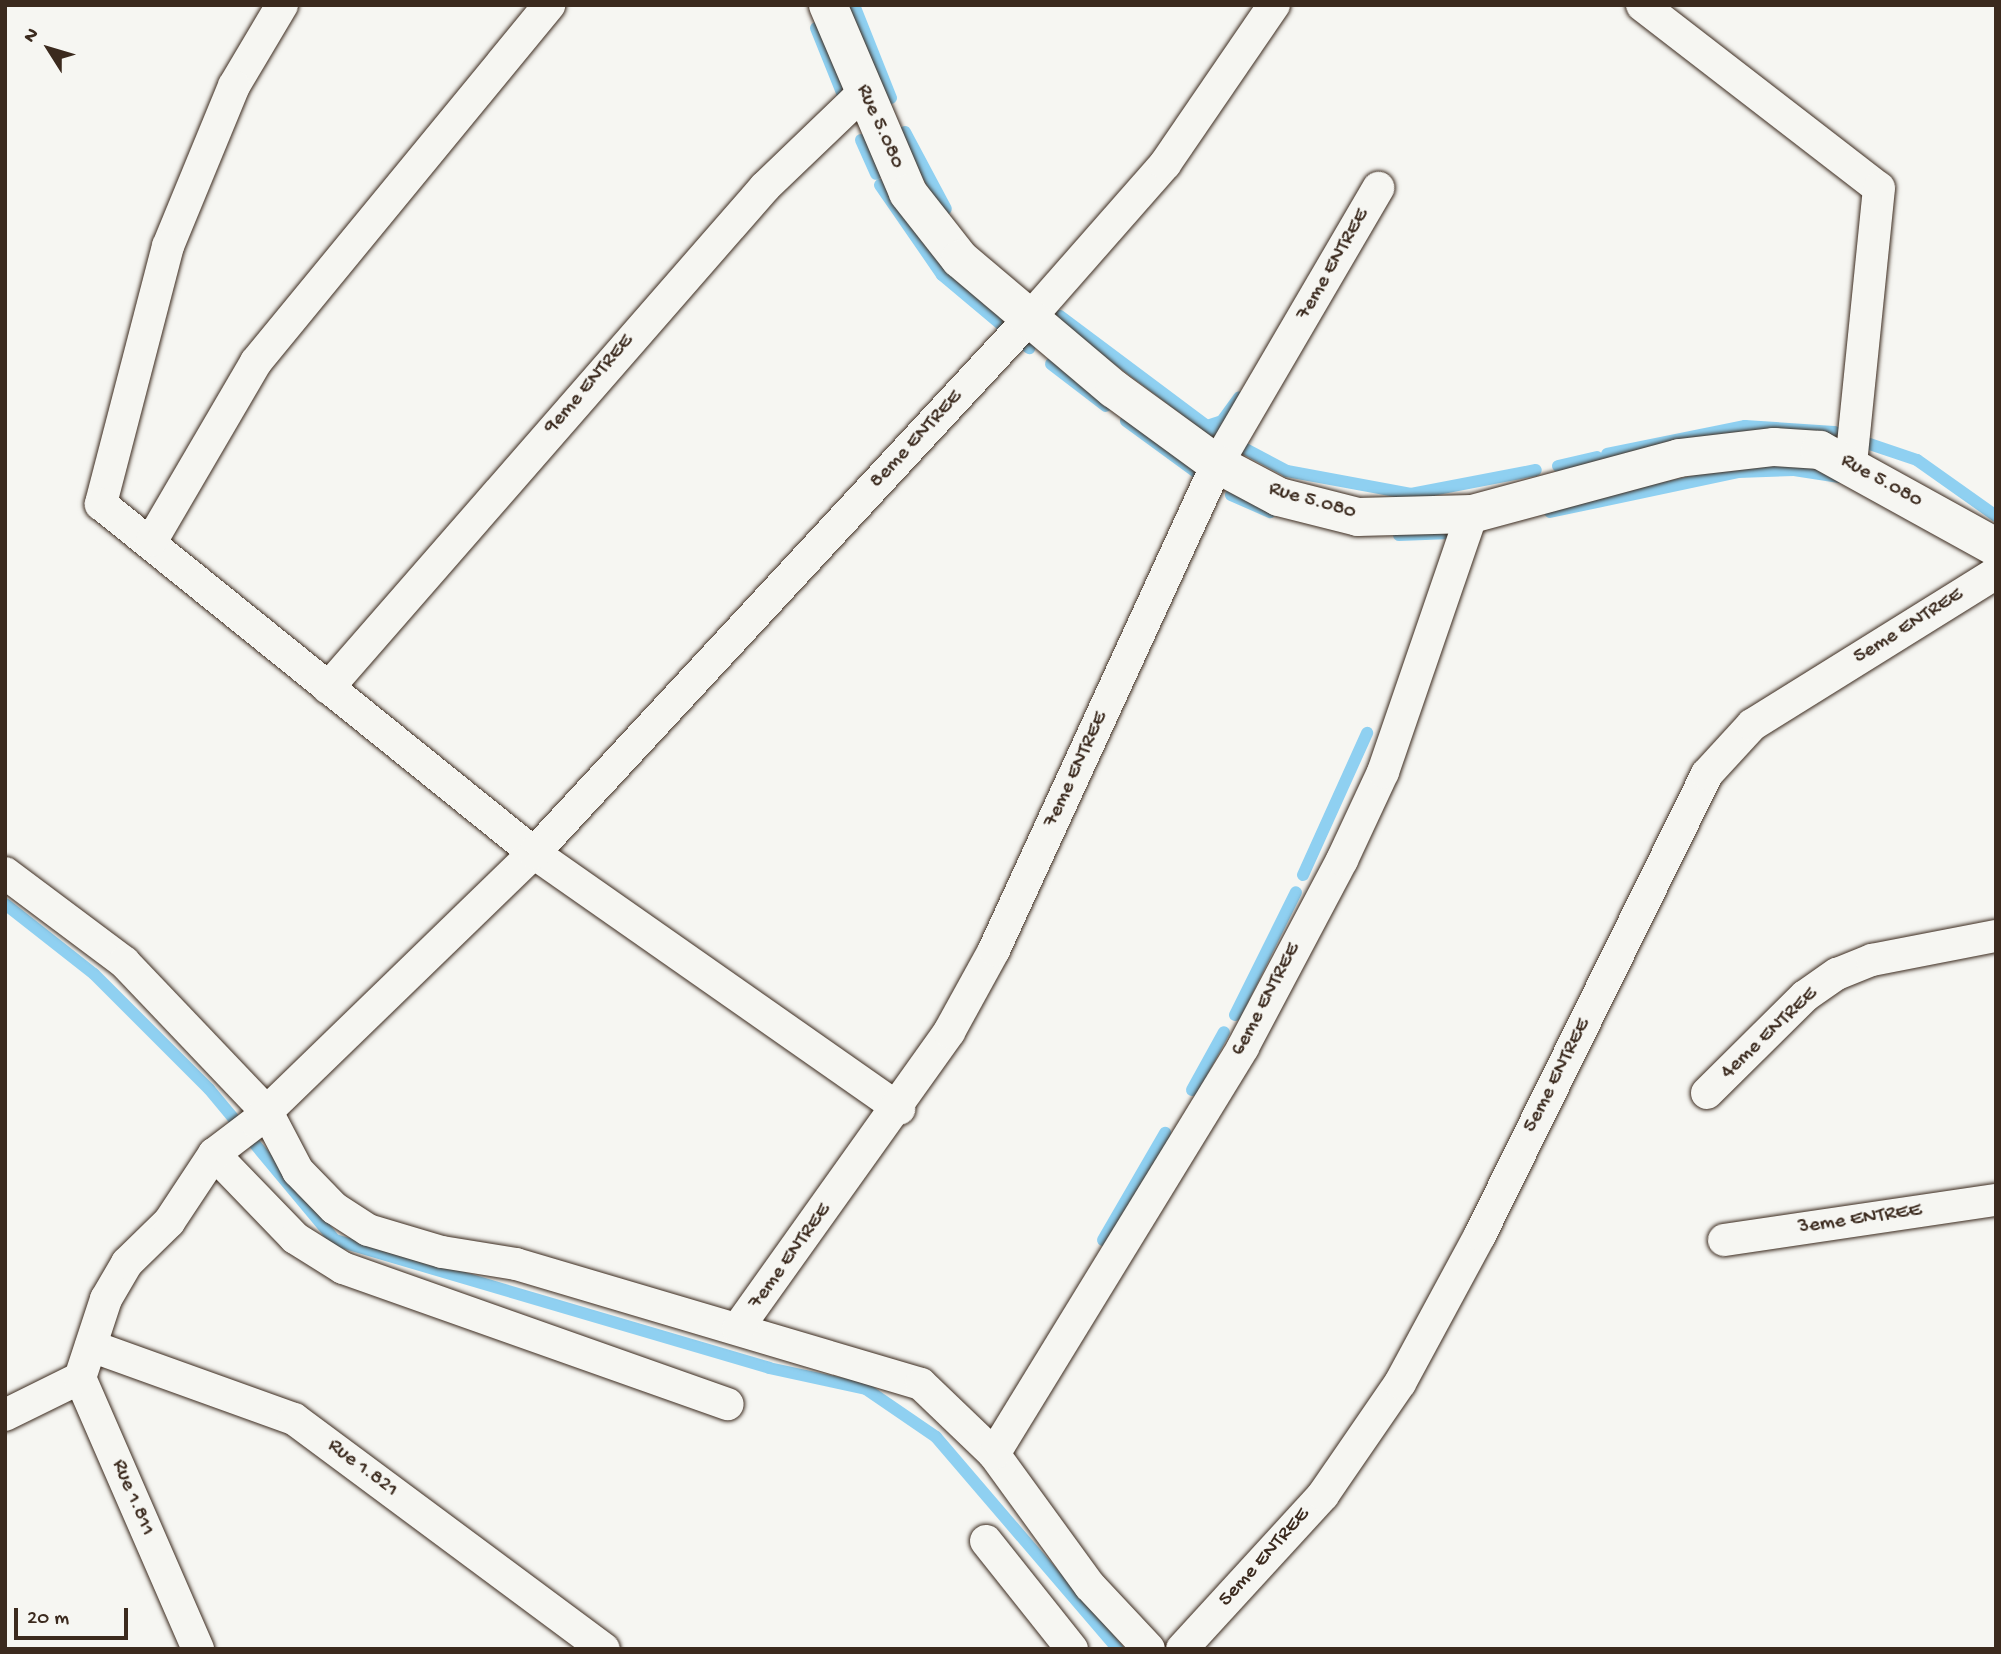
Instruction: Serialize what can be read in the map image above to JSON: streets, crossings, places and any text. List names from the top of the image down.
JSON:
{
  "streets": {
    "main road": ["Rue 5.080"],
    "street": [
      "7eme ENTREE",
      "9eme ENTREE",
      "8eme ENTREE",
      "5eme ENTREE",
      "6eme ENTREE",
      "4eme ENTREE",
      "3eme ENTREE",
      "Rue 1.821",
      "Rue 1.811"
    ]
  },
  "crossings": [
    ["Rue 5.080", "7eme ENTREE"],
    ["Rue 5.080", "9eme ENTREE"],
    ["Rue 5.080", "8eme ENTREE"],
    ["Rue 5.080", "6eme ENTREE"],
    ["8eme ENTREE", "Rue 1.821"]
  ],
  "scale_bar": "20 m",
  "north": "top left"
}
